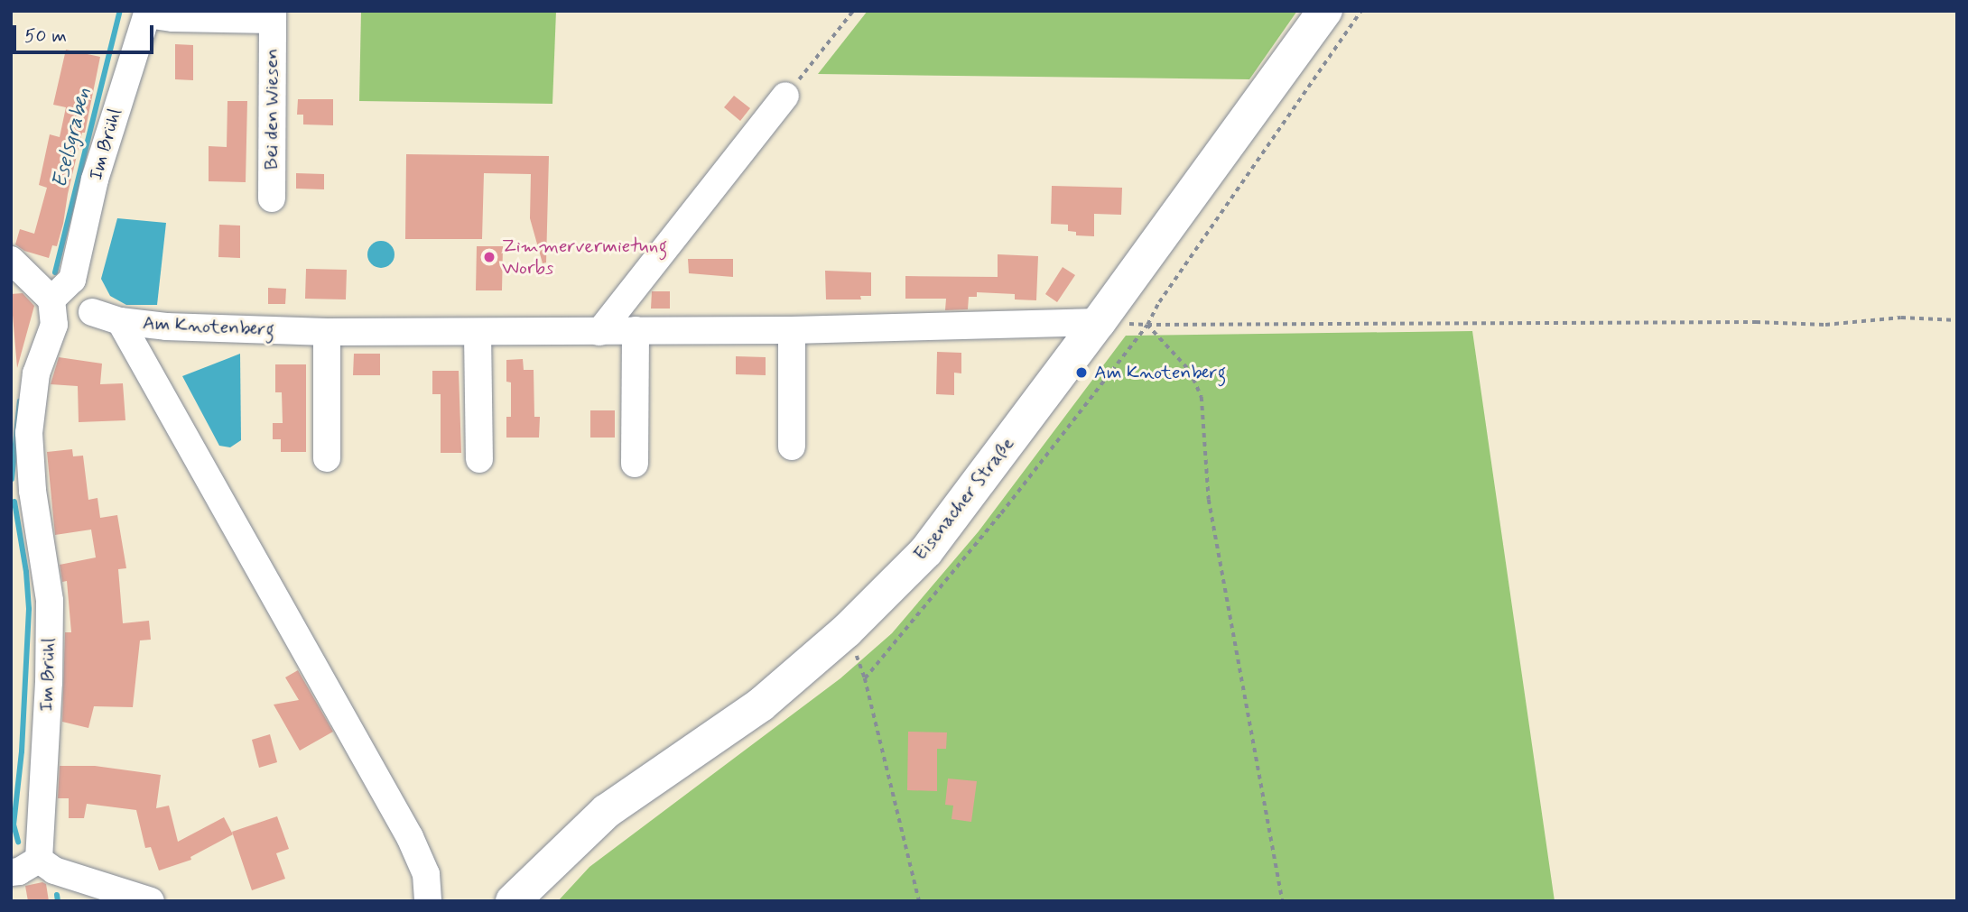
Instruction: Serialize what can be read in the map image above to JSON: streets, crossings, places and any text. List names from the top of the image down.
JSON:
{
  "streets": {
    "main road": ["Eisenacher Straße"],
    "street": ["Bei den Wiesen", "Im Brühl", "Am Knotenberg"]
  },
  "crossings": [
    ["Bei den Wiesen", "Im Brühl"],
    ["Am Knotenberg", "Eisenacher Straße"]
  ],
  "water": ["Eselsgraben"],
  "places": ["Zimmervermietung Worbs", "Am Knotenberg"],
  "scale_bar": "50 m"
}
